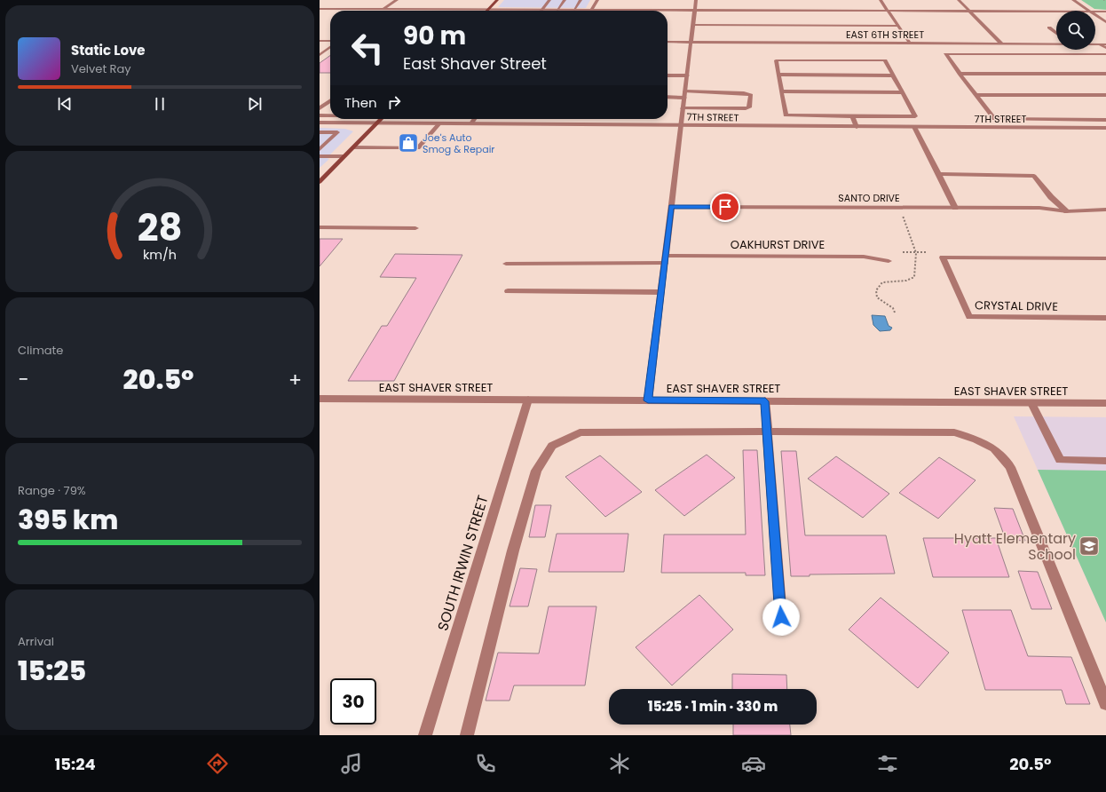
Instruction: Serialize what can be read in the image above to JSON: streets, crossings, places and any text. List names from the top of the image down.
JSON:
{
  "streets": {
    "street": [
      "EAST 6TH STREET",
      "7TH STREET",
      "SANTO DRIVE",
      "OAKHURST DRIVE",
      "CRYSTAL DRIVE",
      "EAST SHAVER STREET",
      "SOUTH IRWIN STREET"
    ]
  },
  "crossings": [
    ["EAST SHAVER STREET", "SOUTH IRWIN STREET"]
  ],
  "places": {
    "shop": ["Joe's Auto Smog & Repair"],
    "school or university": ["Hyatt Elementary School"]
  },
  "page": {
    "turn": ["90 m", "East Shaver Street"],
    "song": ["Static Love", "Velvet Ray"],
    "then": "Then",
    "tile": [
      "Climate",
      ["Range · 79%", "395 km"],
      ["Arrival", "15:25"]
    ],
    "heat": ["−", "20.5°", "+"],
    "limit": "30",
    "trip": "15:25 · 1 min · 330 m",
    "tabs": ["15:24", "20.5°"],
    "gauge": ["28", "km/h"]
  }
}
